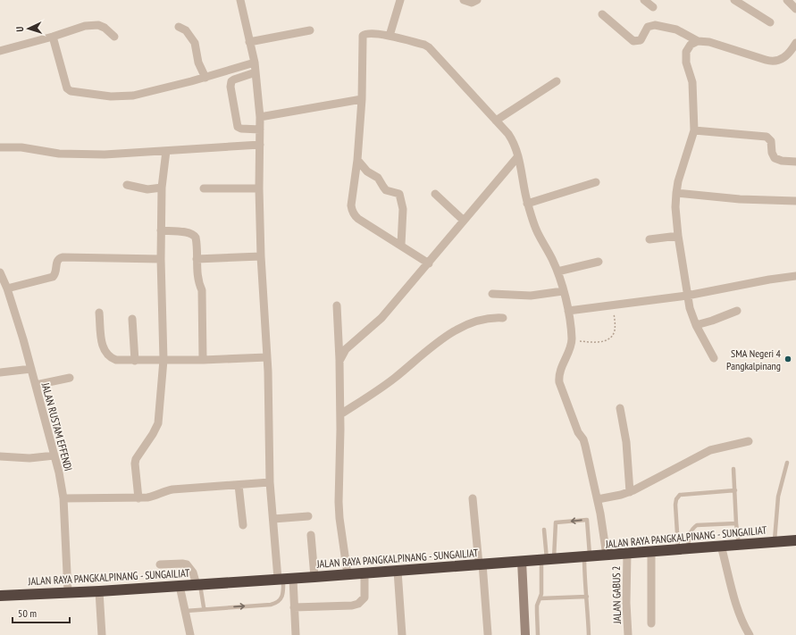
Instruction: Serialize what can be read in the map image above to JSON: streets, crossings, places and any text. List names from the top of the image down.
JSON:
{
  "streets": {
    "highway": ["JALAN RAYA PANGKALPINANG - SUNGAILIAT"],
    "street": ["JALAN RUSTAM EFFENDI", "JALAN GABUS 2"]
  },
  "crossings": [
    ["JALAN RUSTAM EFFENDI", "JALAN RAYA PANGKALPINANG - SUNGAILIAT"],
    ["JALAN RAYA PANGKALPINANG - SUNGAILIAT", "JALAN GABUS 2"]
  ],
  "places": ["SMA Negeri 4 Pangkalpinang"],
  "scale_bar": "50 m",
  "north": "left"
}
